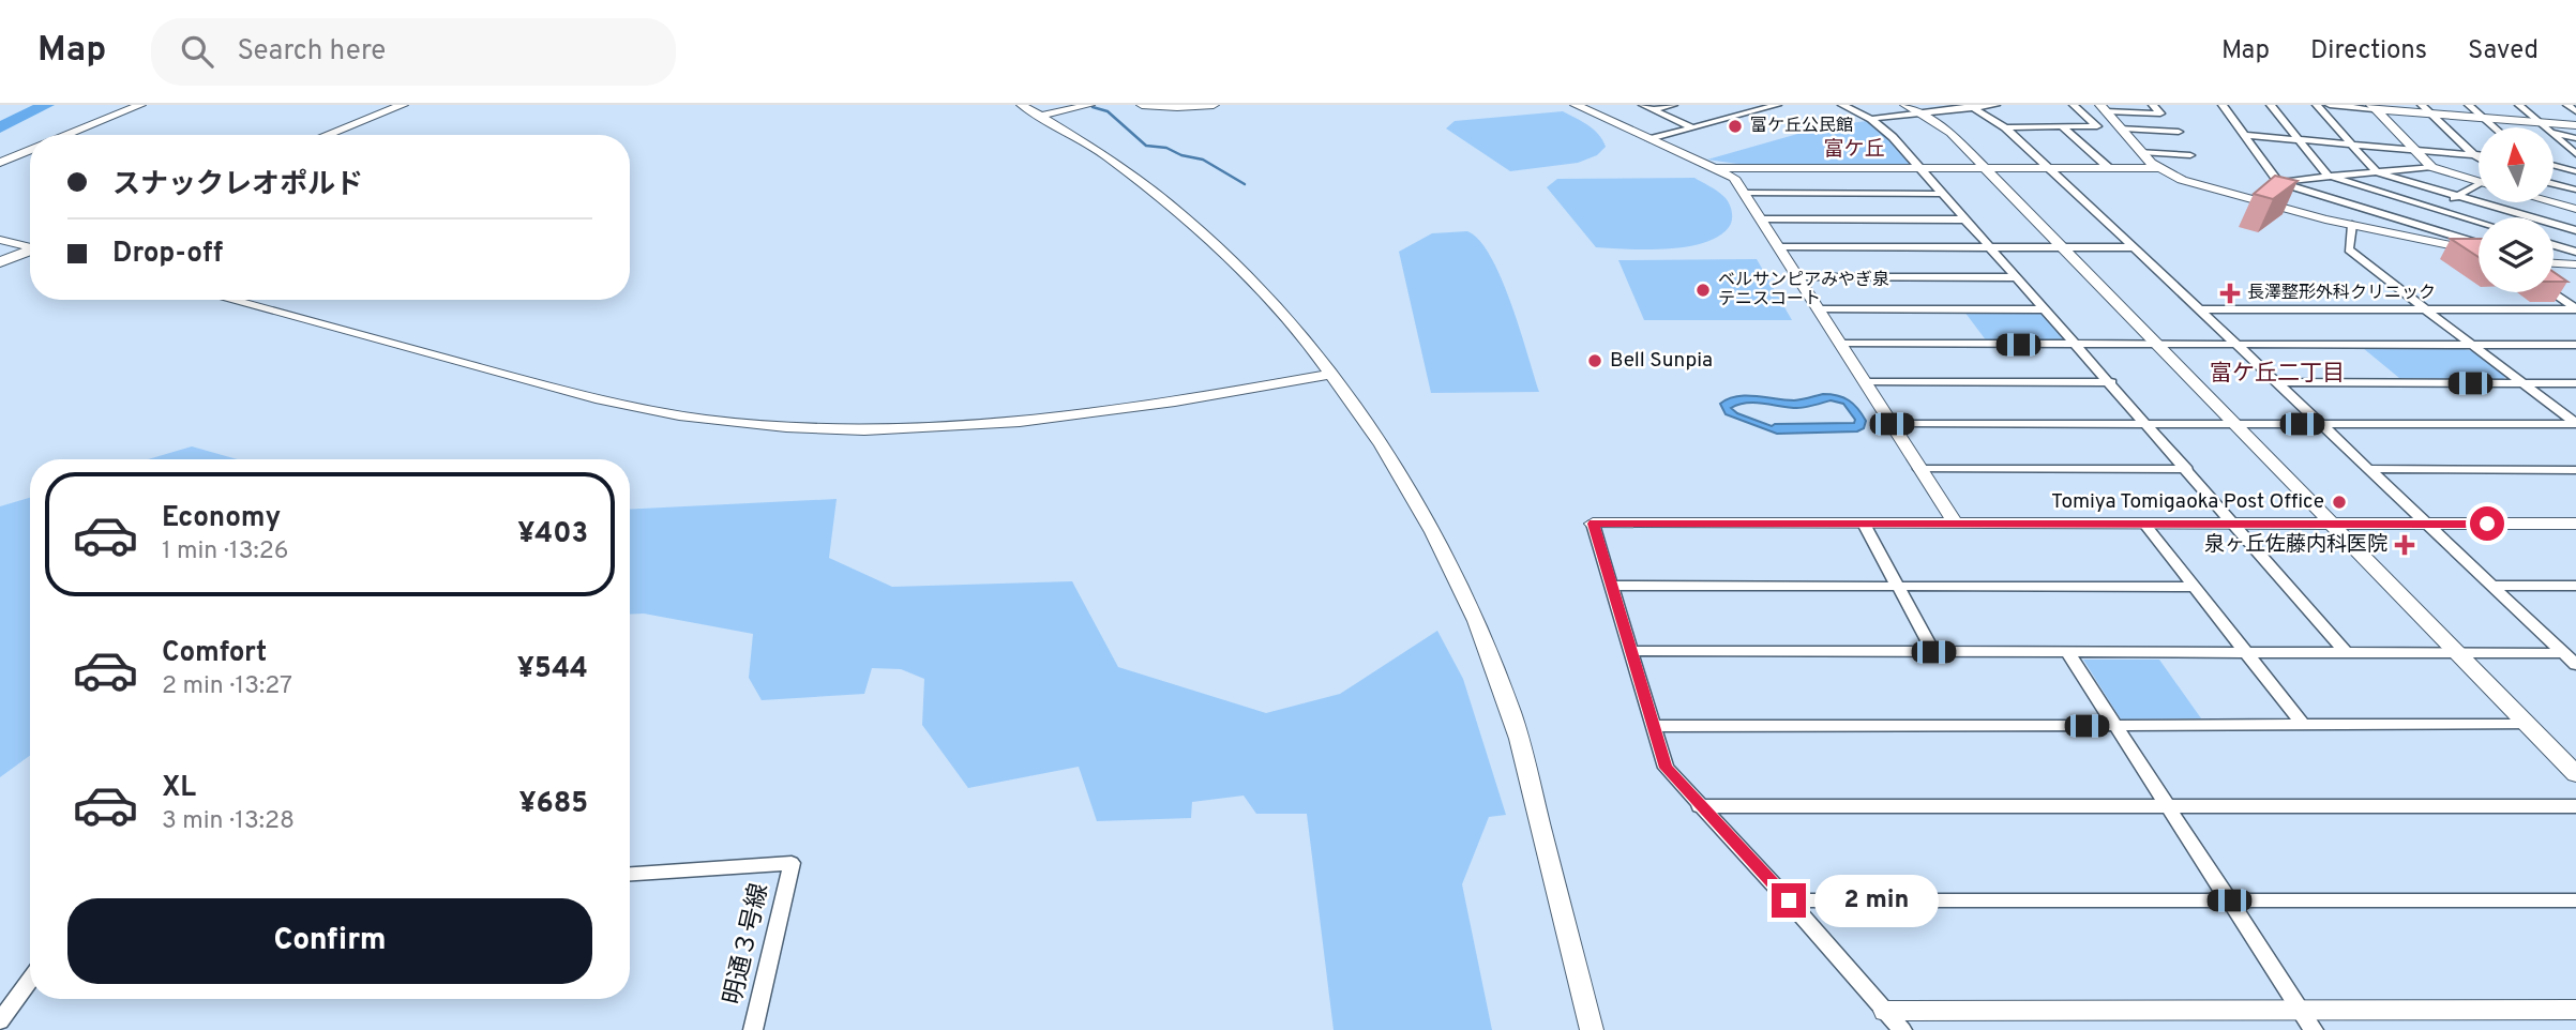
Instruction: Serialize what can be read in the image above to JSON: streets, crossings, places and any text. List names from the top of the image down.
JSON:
{
  "streets": {
    "street": ["明通３号線"]
  },
  "districts": ["富ケ丘", "富ケ丘二丁目"],
  "places": {
    "other": [
      "富ケ丘公民館",
      "ベルサンピアみやぎ泉 テニスコート",
      "Bell Sunpia",
      "Tomiya Tomigaoka Post Office"
    ],
    "health": ["長澤整形外科クリニック", "泉ヶ丘佐藤内科医院"]
  },
  "north": "top",
  "page": {
    "header": "Map",
    "search": "Search here",
    "nav": ["Map", "Directions", "Saved"],
    "banner": ["スナックレオポルド", "Drop-off"],
    "list": [
      {
        "name": "Economy",
        "note": "1 min · 13:26",
        "value": "¥403"
      },
      {
        "name": "Comfort",
        "note": "2 min · 13:27",
        "value": "¥544"
      },
      {
        "name": "XL",
        "note": "3 min · 13:28",
        "value": "¥685"
      }
    ],
    "bubble": "2 min",
    "buttons": "Confirm"
  }
}
